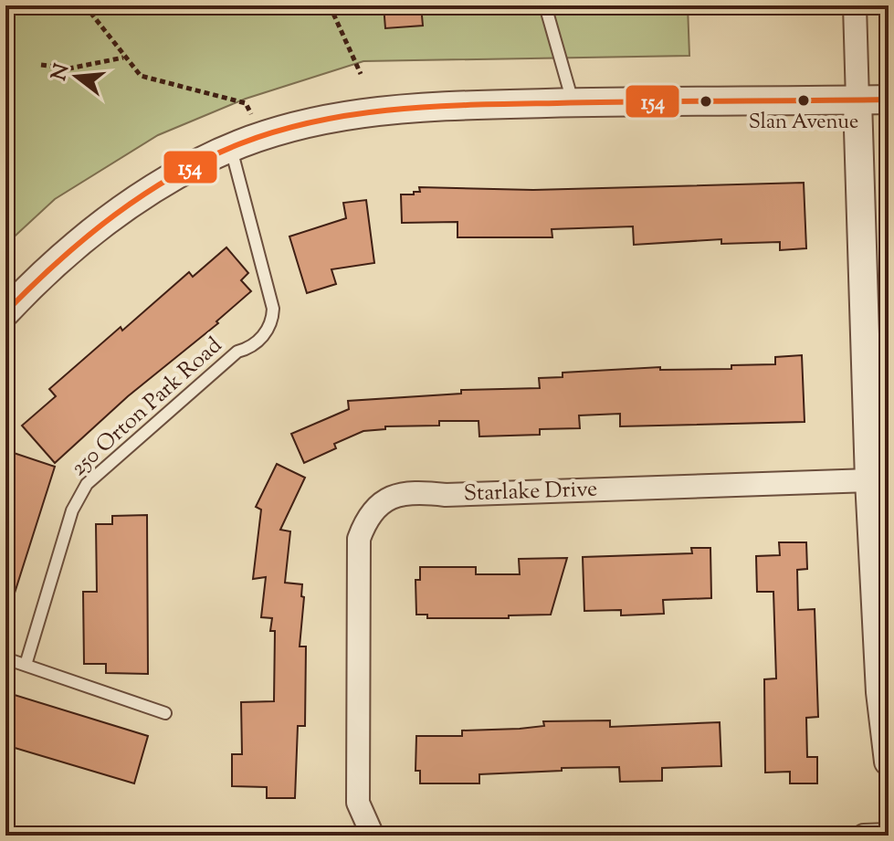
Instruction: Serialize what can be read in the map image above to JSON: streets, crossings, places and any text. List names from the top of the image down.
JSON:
{
  "streets": {
    "street": ["Starlake Drive"],
    "lane": ["250 Orton Park Road"]
  },
  "places": ["Slan Avenue"],
  "lines": ["transit line 154"],
  "north": "left"
}
